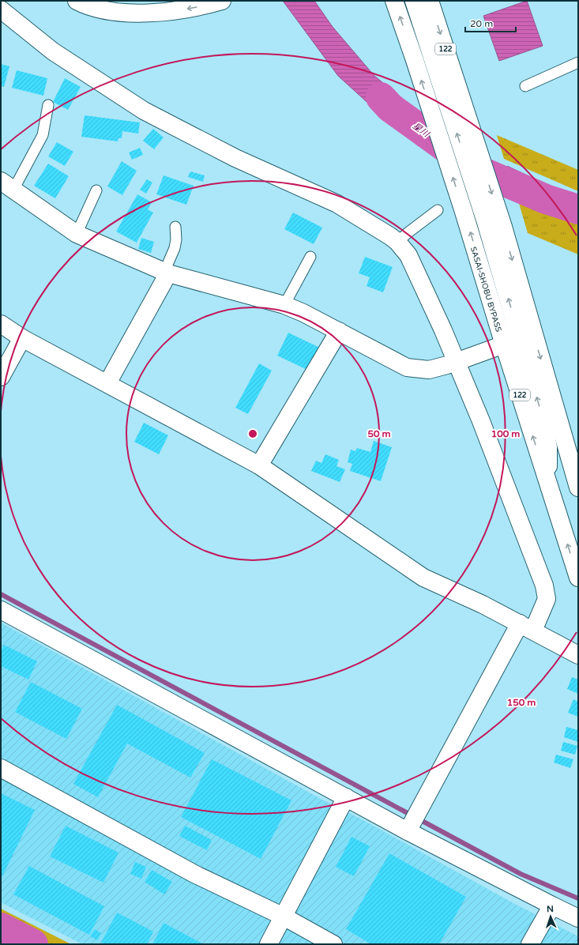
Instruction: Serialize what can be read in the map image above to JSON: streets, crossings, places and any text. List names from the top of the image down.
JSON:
{
  "streets": {
    "main road": ["122", "SASAI-SHOBU BYPASS"]
  },
  "water": ["星川"],
  "scale_bar": "20 m",
  "north": "top",
  "rings": ["50 m", "100 m", "150 m"]
}
